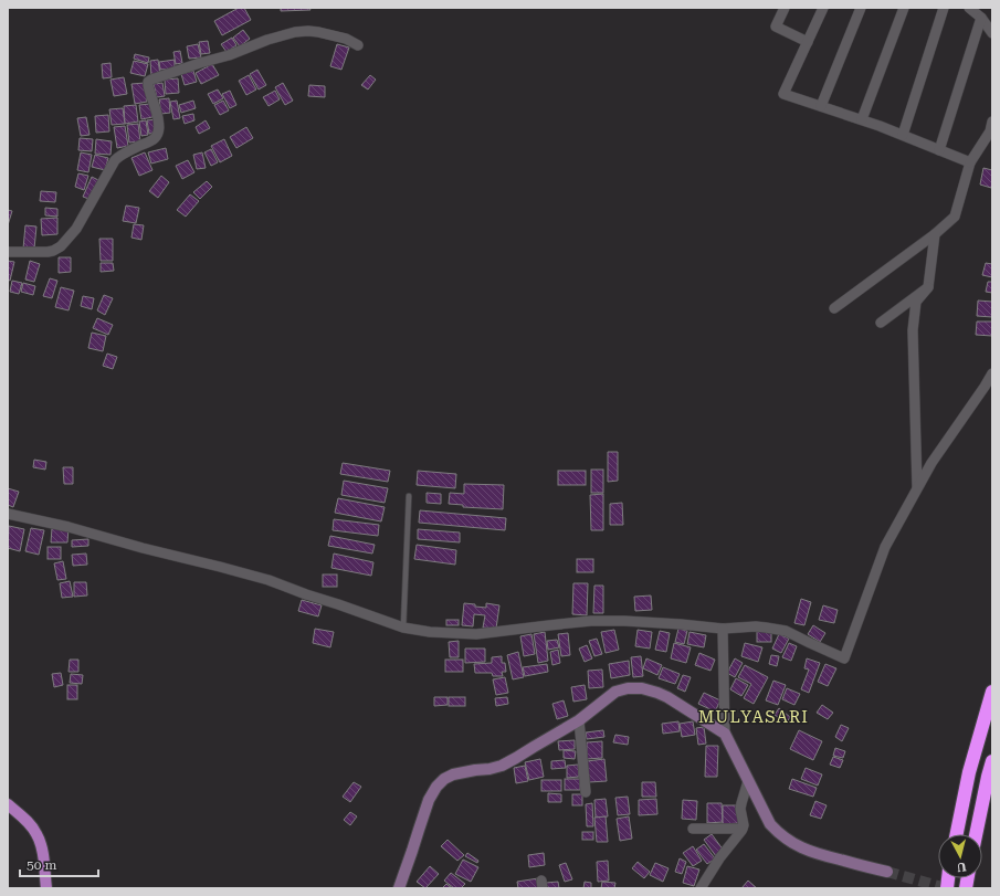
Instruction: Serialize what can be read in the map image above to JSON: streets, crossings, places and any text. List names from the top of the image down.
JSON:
{
  "districts": ["MULYASARI"],
  "scale_bar": "50 m",
  "north": "bottom"
}
